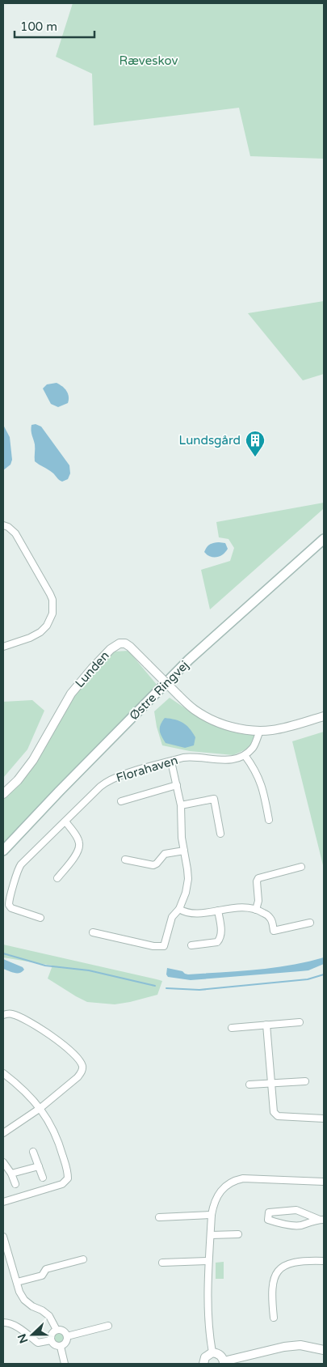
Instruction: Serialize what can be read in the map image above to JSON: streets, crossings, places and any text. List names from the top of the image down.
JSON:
{
  "streets": {
    "main road": ["Østre Ringvej"],
    "street": ["Lunden", "Florahaven"]
  },
  "parks": ["Ræveskov"],
  "places": {
    "building": ["Lundsgård"]
  },
  "scale_bar": "100 m",
  "north": "left"
}
